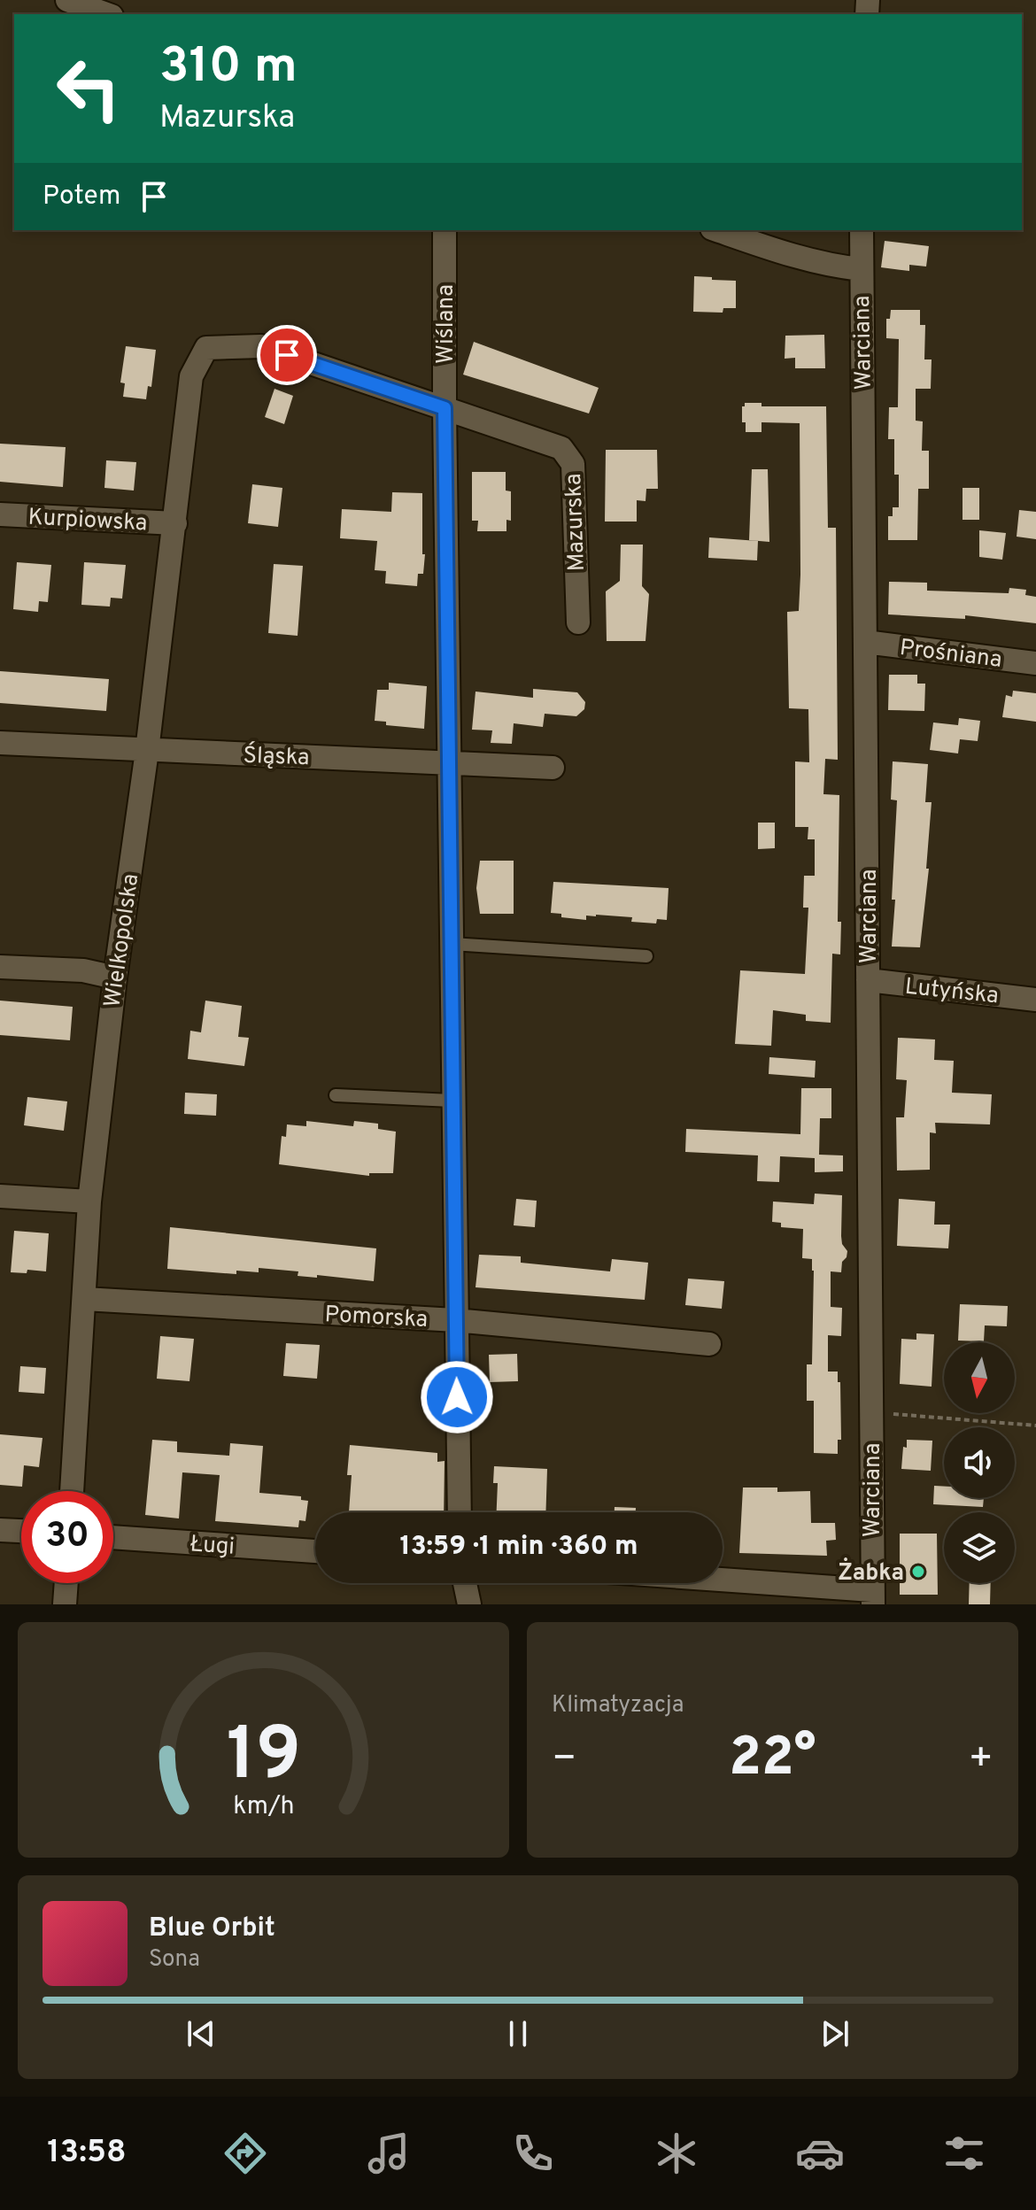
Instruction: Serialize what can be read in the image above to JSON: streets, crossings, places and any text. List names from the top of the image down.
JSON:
{
  "streets": {
    "street": [
      "Wiślana",
      "Warciana",
      "Kurpiowska",
      "Mazurska",
      "Prośniana",
      "Śląska",
      "Wielkopolska",
      "Lutyńska",
      "Pomorska",
      "Ługi"
    ]
  },
  "crossings": [
    ["Wiślana", "Mazurska"],
    ["Wiślana", "Śląska"],
    ["Wiślana", "Pomorska"],
    ["Warciana", "Prośniana"],
    ["Warciana", "Lutyńska"],
    ["Kurpiowska", "Wielkopolska"],
    ["Mazurska", "Wielkopolska"],
    ["Śląska", "Wielkopolska"],
    ["Wielkopolska", "Pomorska"]
  ],
  "places": ["Żabka"],
  "north": "bottom",
  "page": {
    "turn": ["310 m", "Mazurska"],
    "then": "Potem",
    "limit": "30",
    "trip": "13:59 · 1 min · 360 m",
    "tile": "Klimatyzacja",
    "heat": ["−", "22°", "+"],
    "song": ["Blue Orbit", "Sona"],
    "tabs": "13:58",
    "gauge": ["19", "km/h"]
  }
}
